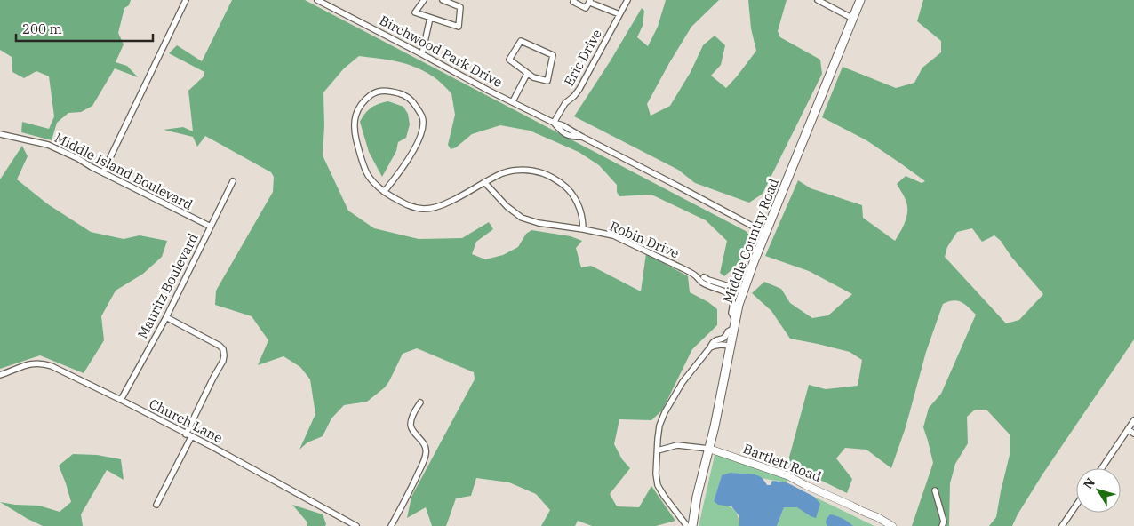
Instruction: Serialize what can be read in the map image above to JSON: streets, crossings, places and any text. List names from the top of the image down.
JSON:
{
  "streets": {
    "main road": ["Middle Country Road"],
    "street": [
      "Birchwood Park Drive",
      "Eric Drive",
      "Middle Island Boulevard",
      "Robin Drive",
      "Mauritz Boulevard",
      "Church Lane",
      "Bartlett Road"
    ]
  },
  "crossings": [
    ["Birchwood Park Drive", "Eric Drive"],
    ["Birchwood Park Drive", "Middle Country Road"],
    ["Middle Island Boulevard", "Mauritz Boulevard"],
    ["Robin Drive", "Middle Country Road"],
    ["Middle Country Road", "Bartlett Road"],
    ["Mauritz Boulevard", "Church Lane"]
  ],
  "scale_bar": "200 m",
  "north": "top left"
}
